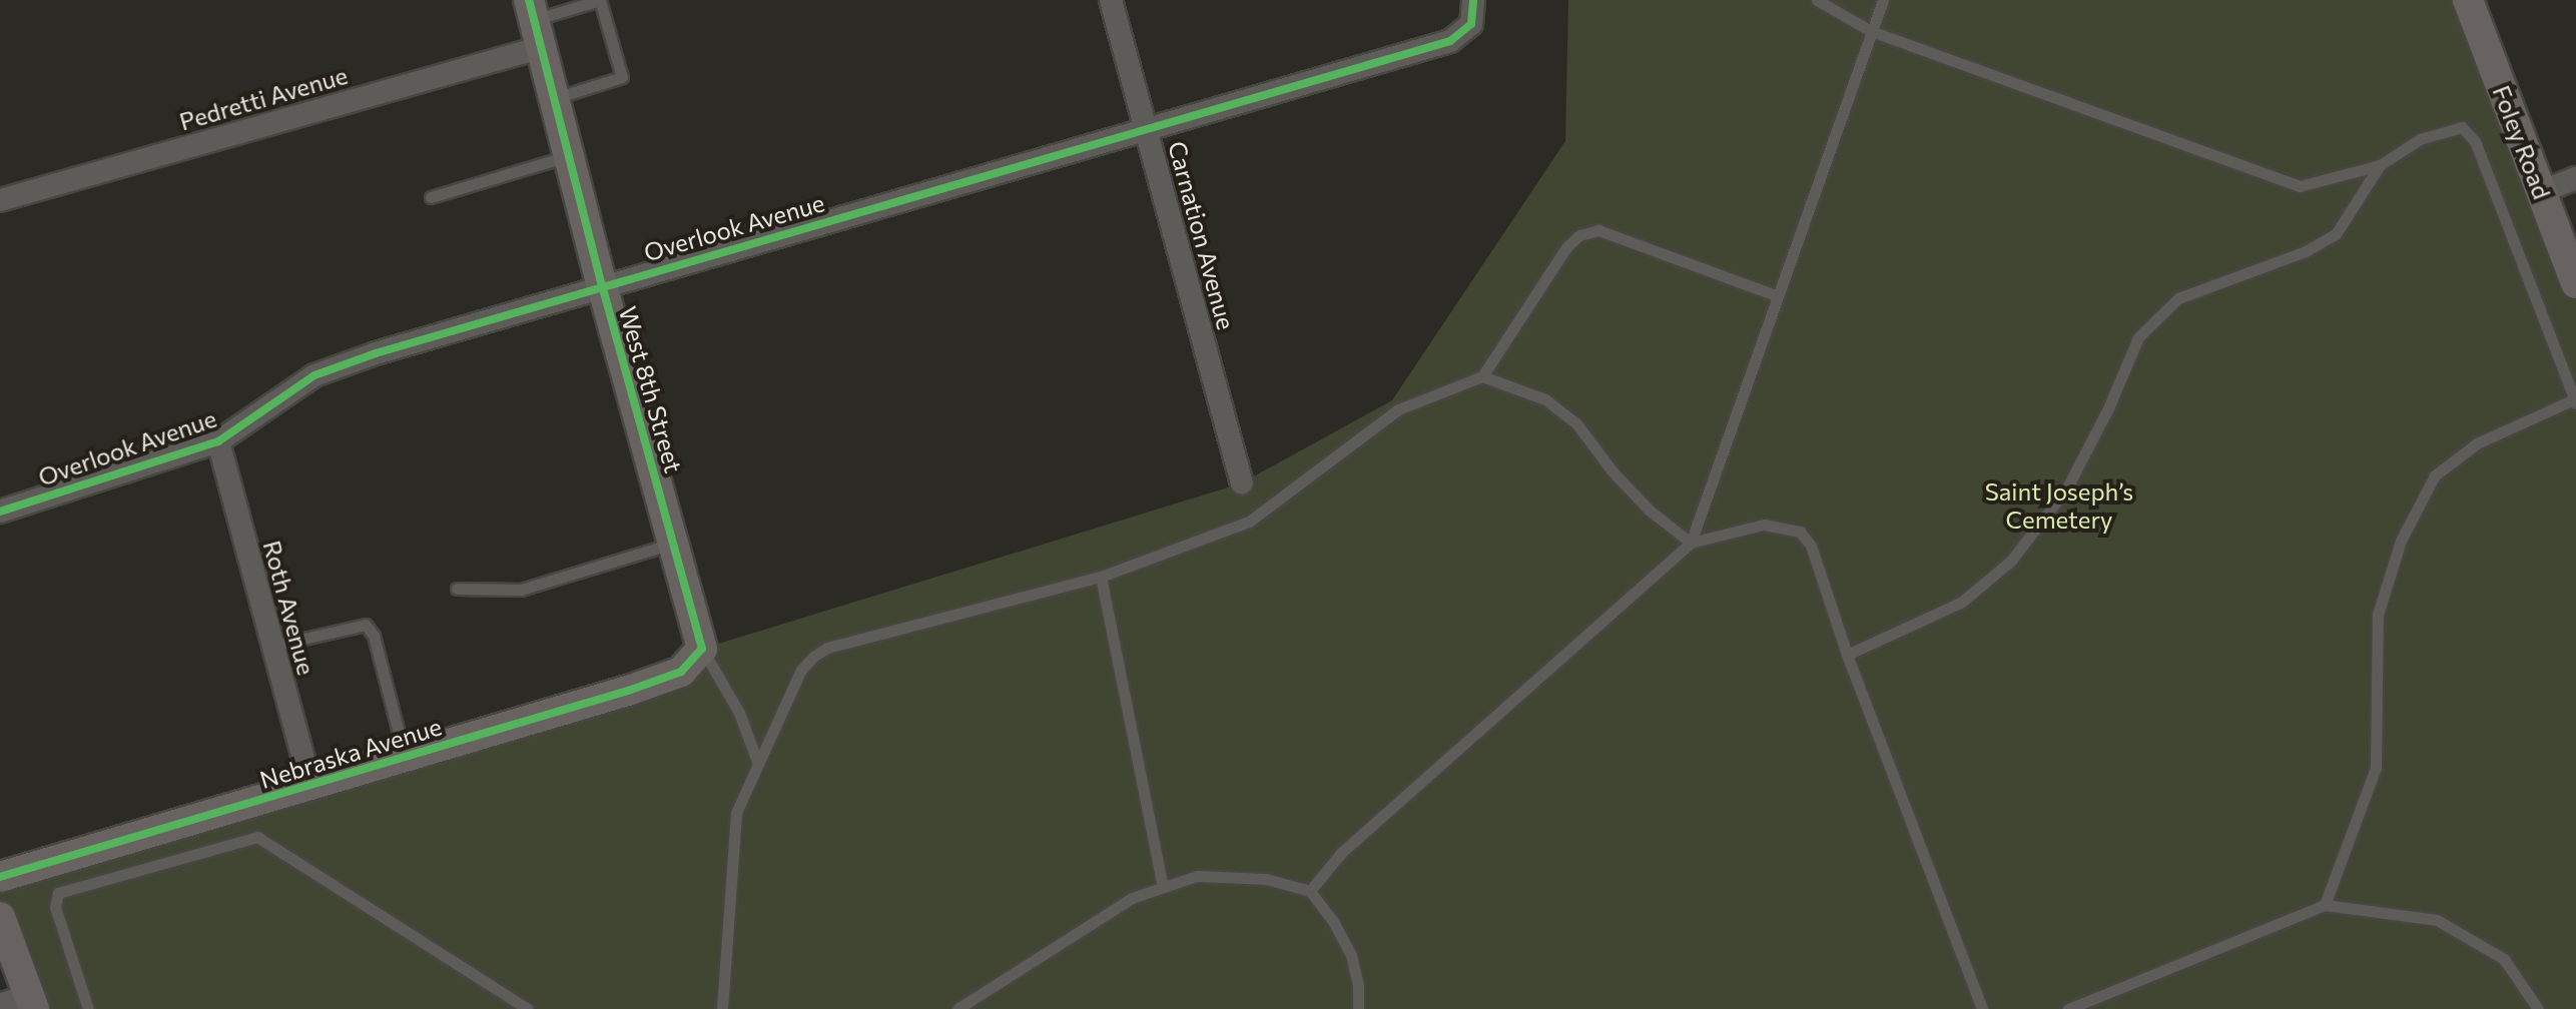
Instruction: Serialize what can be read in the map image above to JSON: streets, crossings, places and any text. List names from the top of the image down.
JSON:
{
  "streets": {
    "street": [
      "Pedretti Avenue",
      "Foley Road",
      "Overlook Avenue",
      "Carnation Avenue",
      "West 8th Street",
      "Roth Avenue",
      "Nebraska Avenue"
    ]
  },
  "crossings": [
    ["Pedretti Avenue", "West 8th Street"],
    ["Overlook Avenue", "Carnation Avenue"],
    ["Overlook Avenue", "West 8th Street"],
    ["Overlook Avenue", "Roth Avenue"],
    ["West 8th Street", "Nebraska Avenue"],
    ["Roth Avenue", "Nebraska Avenue"]
  ],
  "parks": ["Saint Joseph’s Cemetery"]
}
